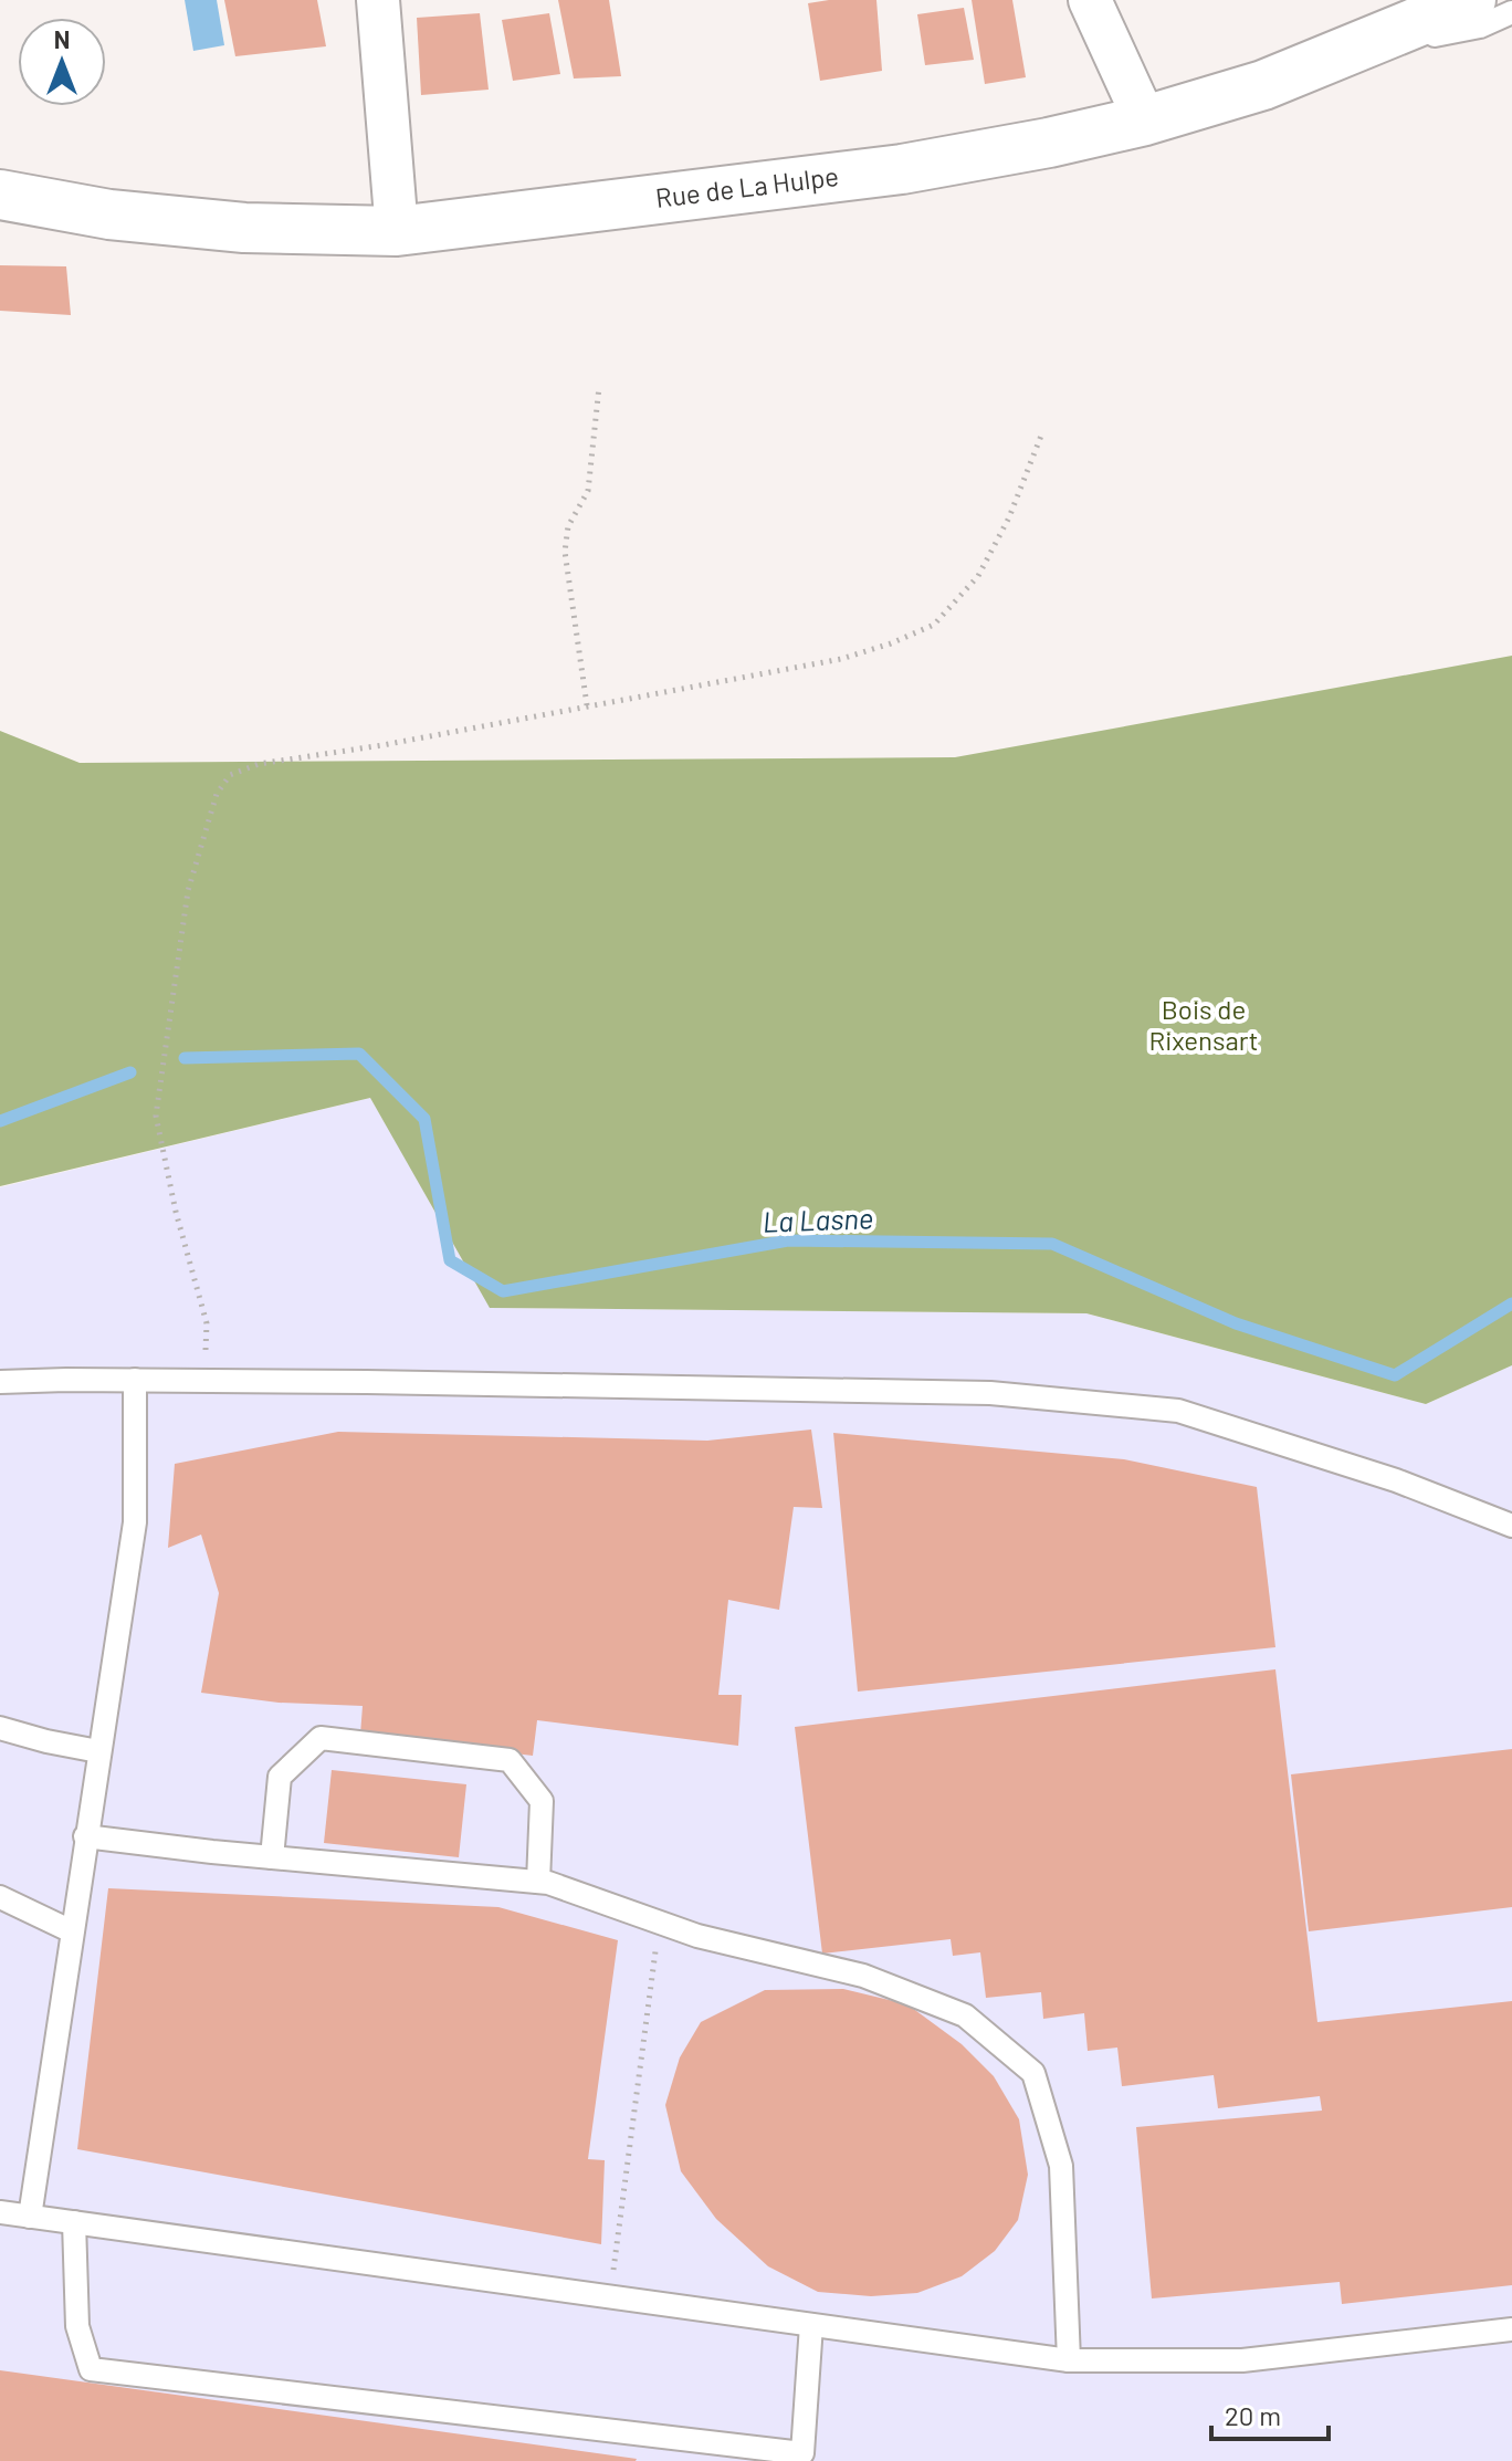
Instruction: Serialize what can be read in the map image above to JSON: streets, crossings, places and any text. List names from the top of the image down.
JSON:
{
  "streets": {
    "street": ["Rue de La Hulpe"]
  },
  "water": ["La Lasne"],
  "parks": ["Bois de Rixensart"],
  "scale_bar": "20 m",
  "north": "top"
}
